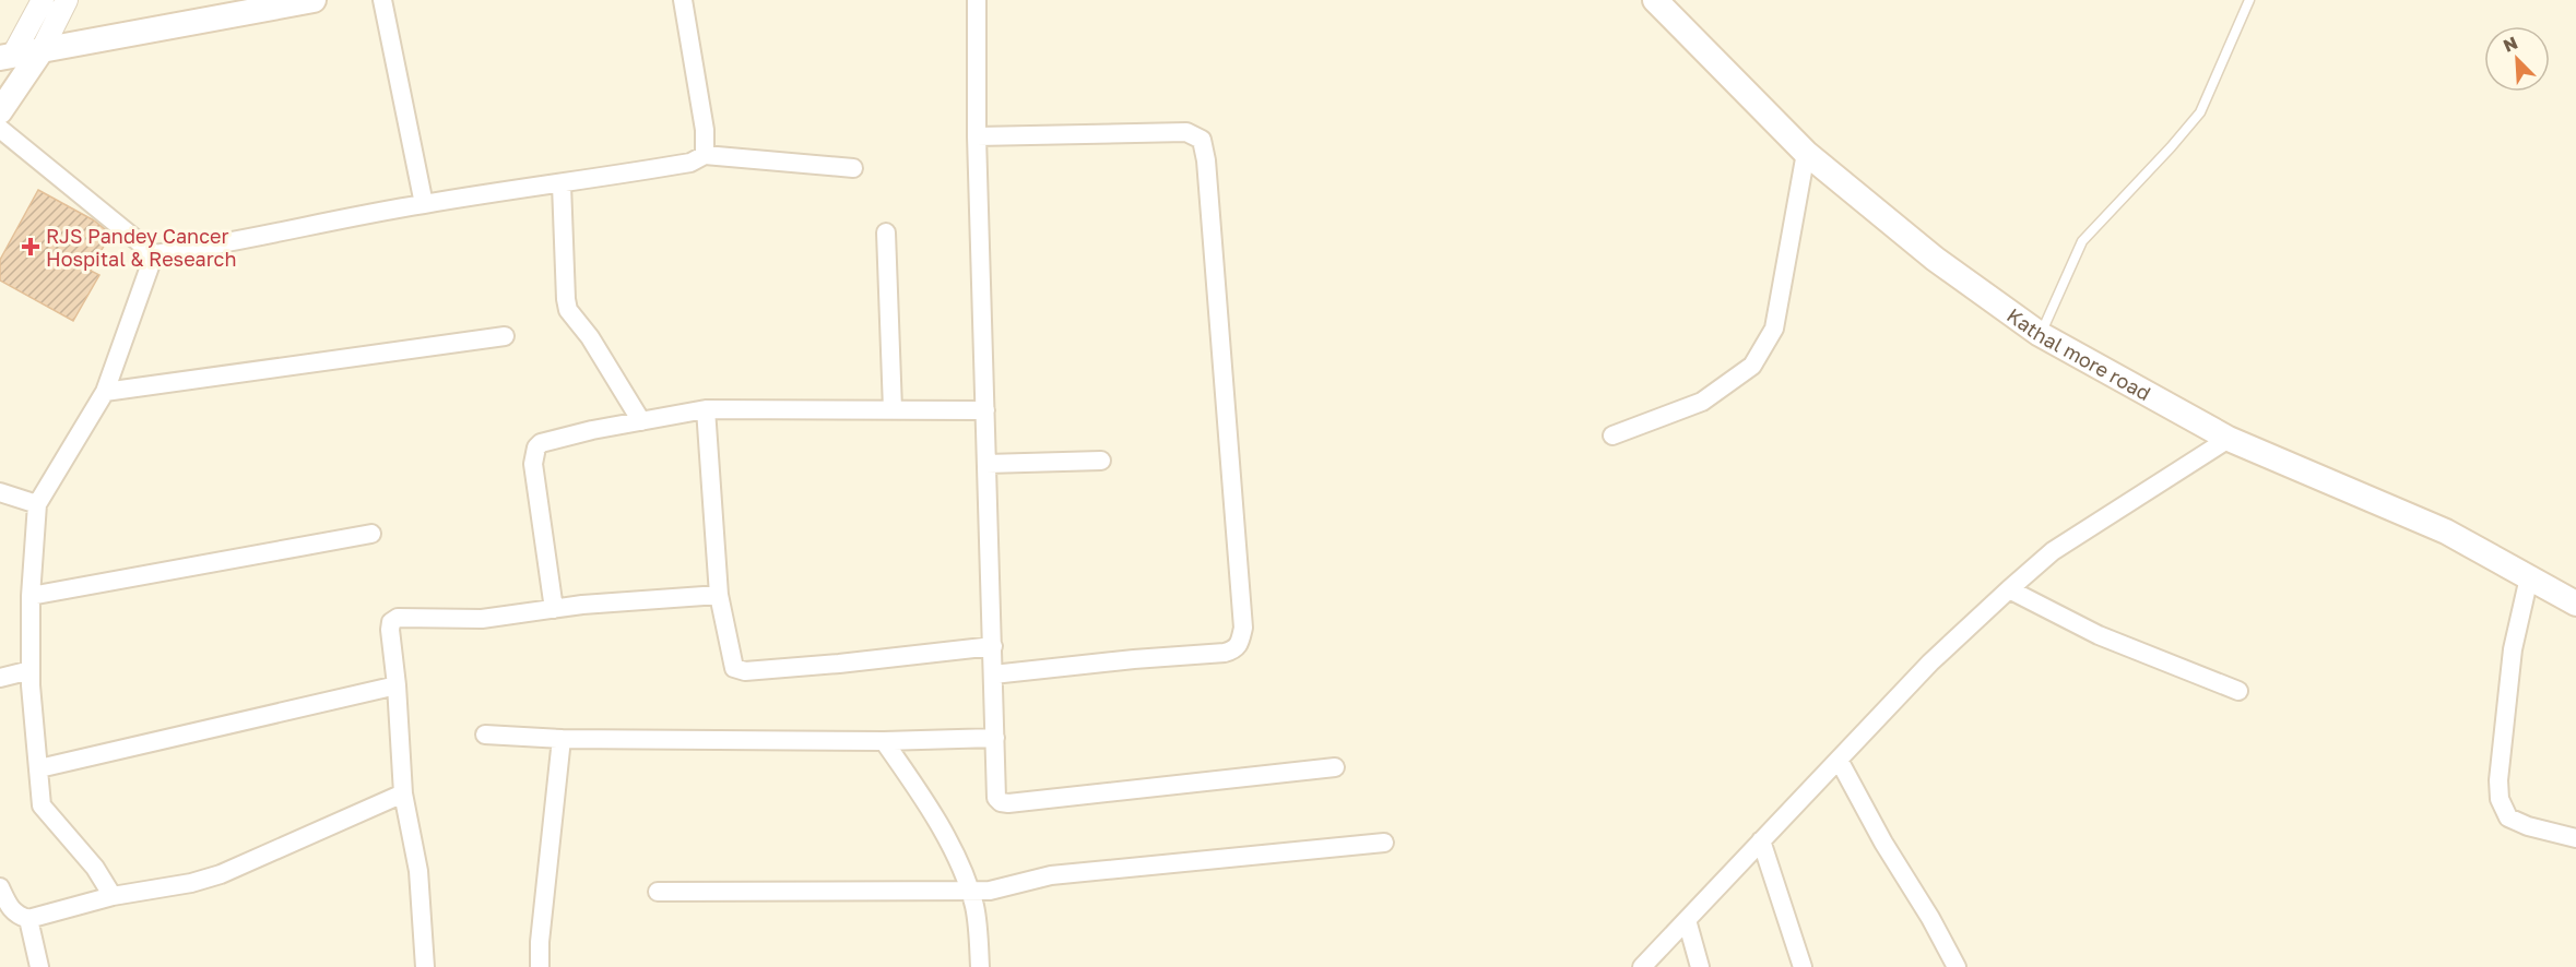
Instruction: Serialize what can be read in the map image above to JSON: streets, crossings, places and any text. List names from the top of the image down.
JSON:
{
  "streets": {
    "main road": ["Kathal more road"]
  },
  "places": {
    "health": ["RJS Pandey Cancer Hospital & Research"]
  },
  "north": "top left"
}
